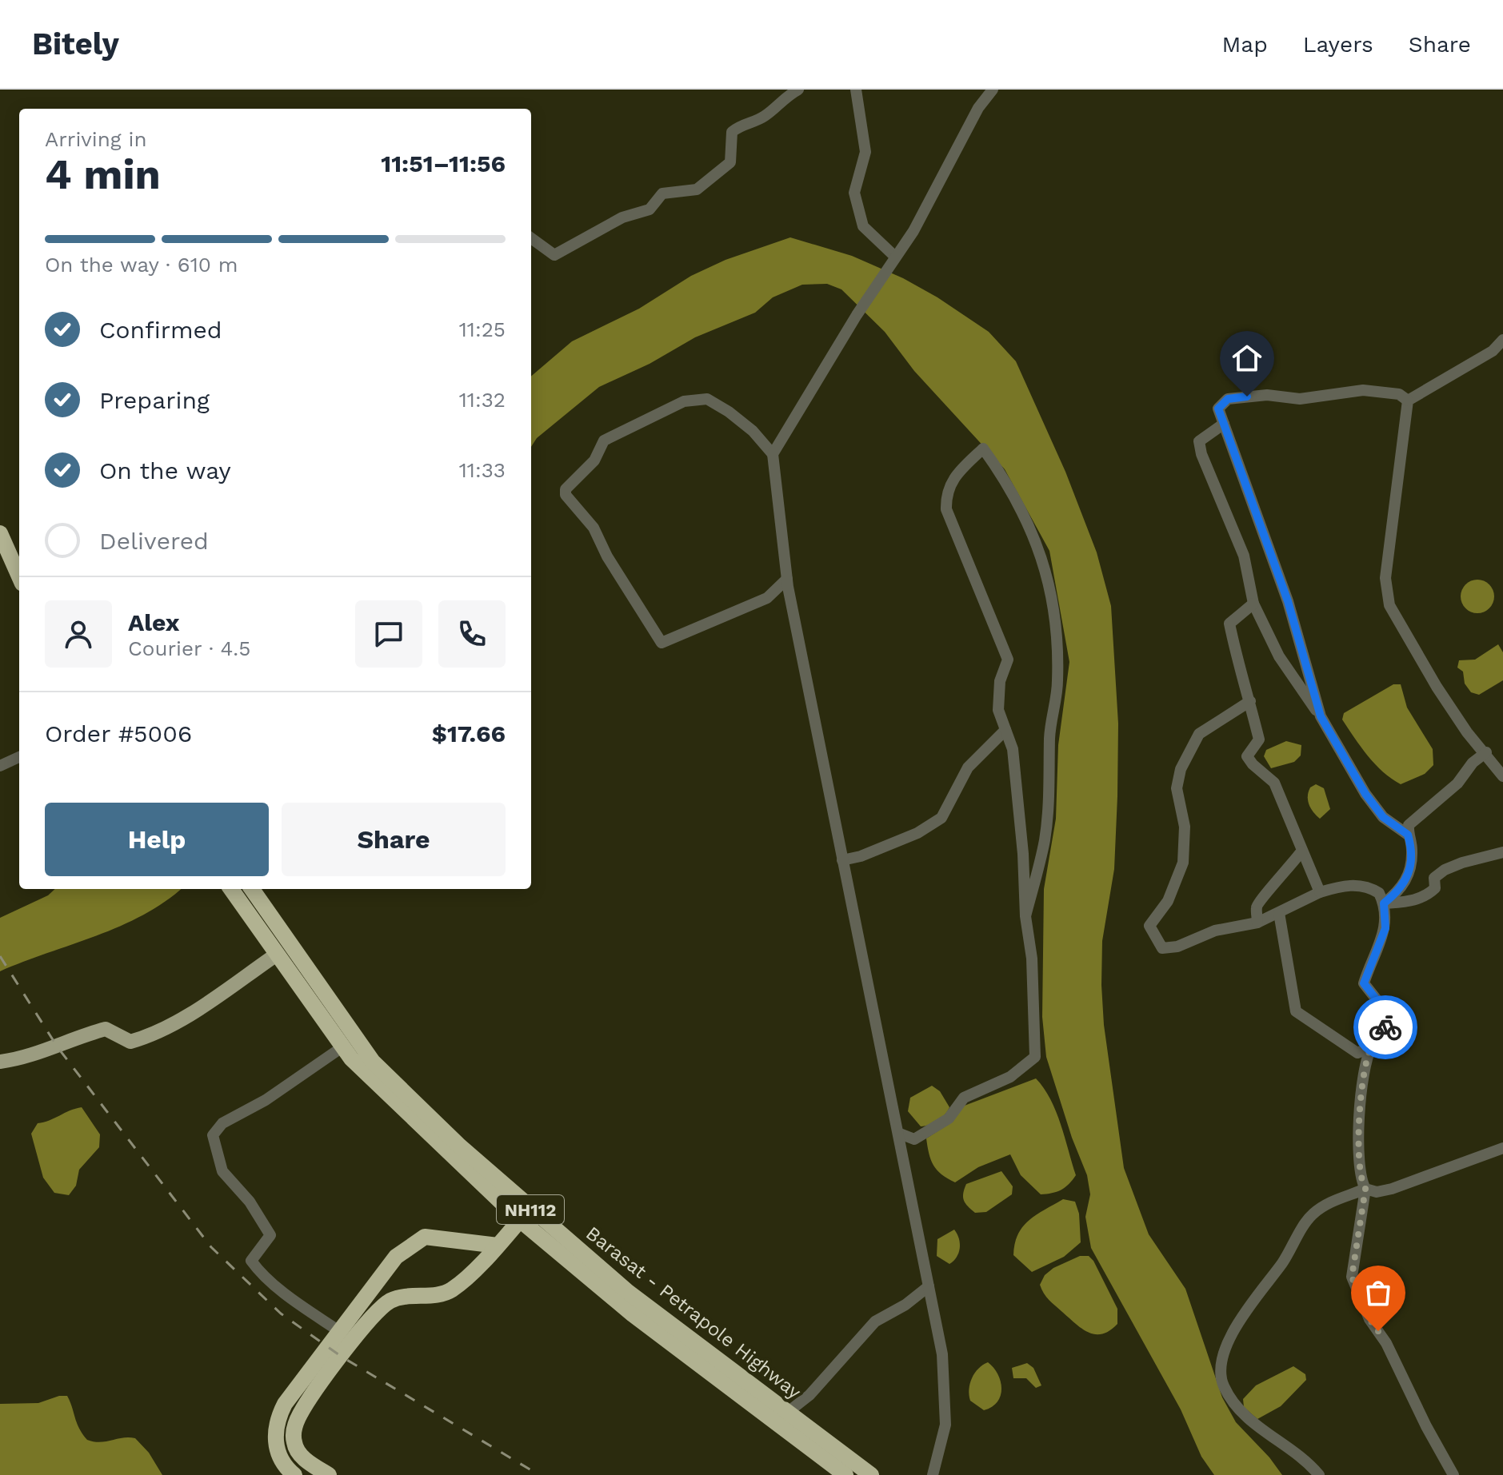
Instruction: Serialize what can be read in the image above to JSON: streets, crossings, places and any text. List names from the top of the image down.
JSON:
{
  "streets": {
    "highway": ["NH112", "Barasat - Petrapole Highway"]
  },
  "page": {
    "header": "Bitely",
    "nav": ["Map", "Layers", "Share"],
    "heading": ["4 min", "Arriving in", "11:51–11:56"],
    "panel": [
      "Alex",
      "Courier · 4.5",
      "Order #5006",
      "$17.66"
    ],
    "bar": "On the way · 610 m",
    "list": [
      ["Confirmed", "11:25"],
      ["Preparing", "11:32"],
      ["On the way", "11:33"],
      "Delivered"
    ],
    "buttons": ["Help", "Share"]
  }
}
